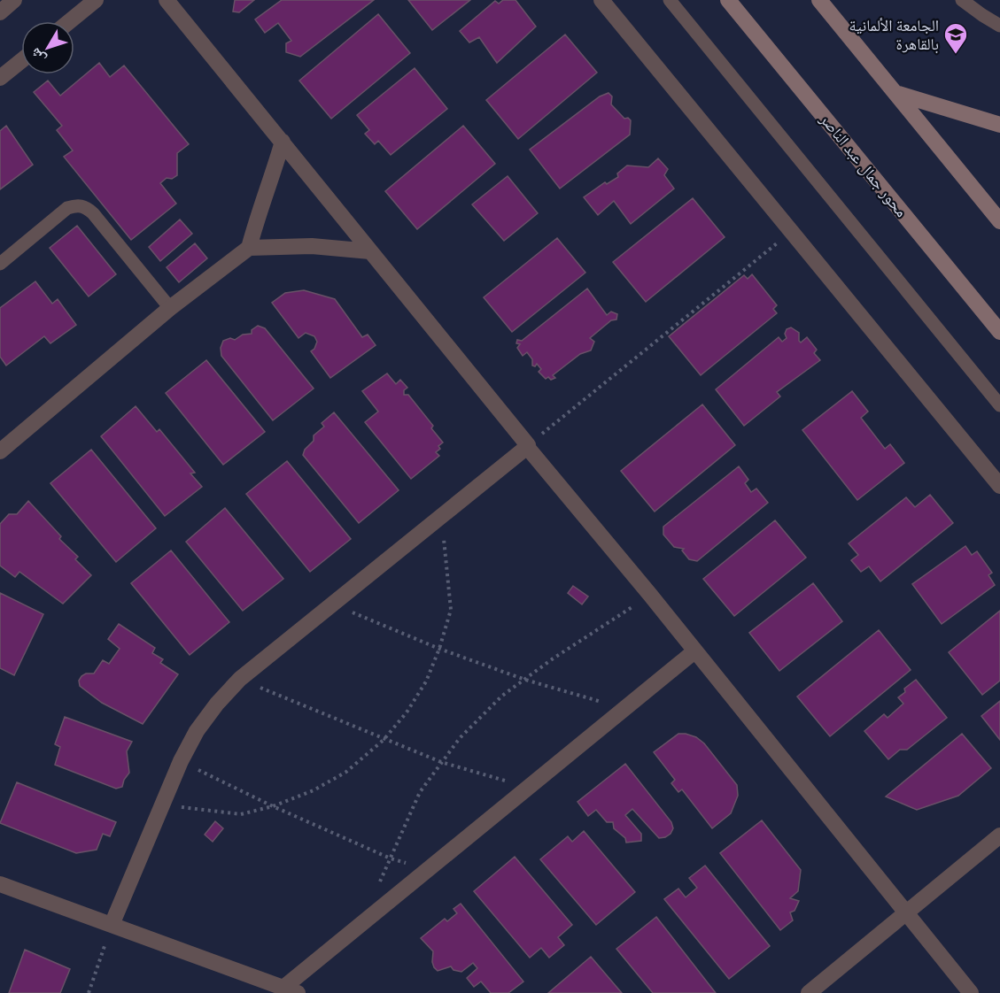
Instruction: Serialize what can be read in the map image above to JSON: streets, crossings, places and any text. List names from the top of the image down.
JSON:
{
  "streets": {
    "main road": ["محور جمال عبد الناصر"]
  },
  "places": {
    "school or university": ["الجامعة الألمانية بالقاهرة"]
  },
  "north": "bottom left"
}
